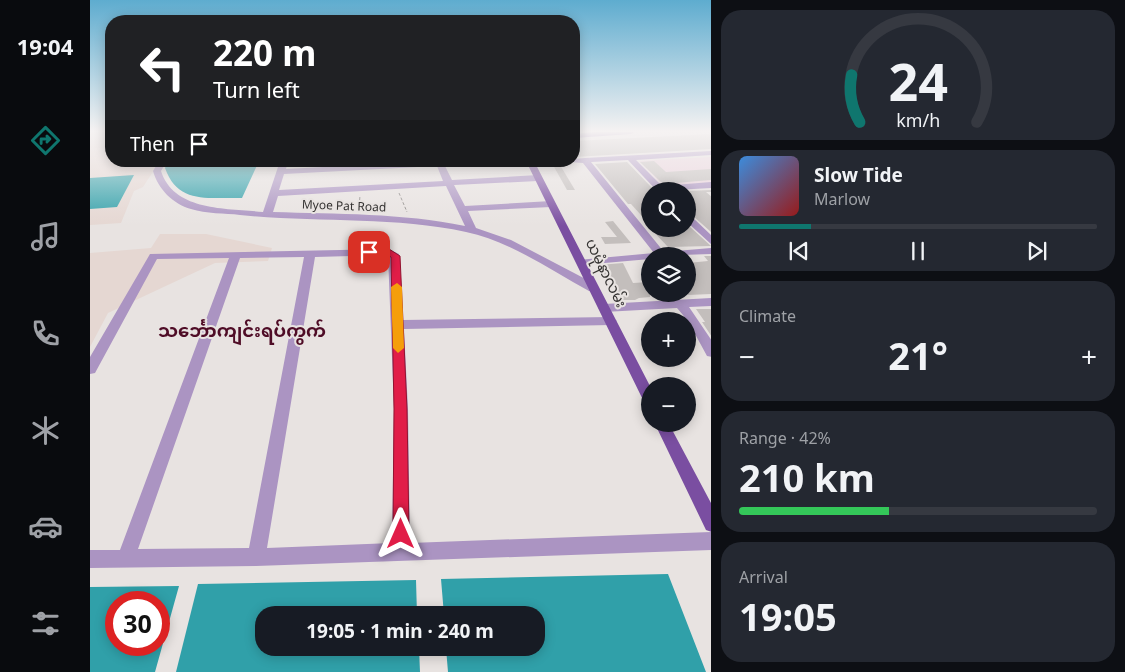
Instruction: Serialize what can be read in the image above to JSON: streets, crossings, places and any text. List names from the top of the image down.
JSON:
{
  "streets": {
    "main road": ["ယမုံနာလမ်း"],
    "street": ["Myoe Pat Road"]
  },
  "crossings": [
    ["Myoe Pat Road", "ယမုံနာလမ်း"]
  ],
  "districts": ["သင်္ဘောကျင်းရပ်ကွက်"],
  "page": {
    "tabs": "19:04",
    "turn": ["220 m", "Turn left"],
    "then": "Then",
    "song": ["Slow Tide", "Marlow"],
    "map_buttons": ["+", "−"],
    "tile": [
      "Climate",
      ["Range · 42%", "210 km"],
      ["Arrival", "19:05"]
    ],
    "heat": ["−", "21°", "+"],
    "limit": "30",
    "trip": "19:05 · 1 min · 240 m",
    "gauge": ["24", "km/h"]
  }
}
